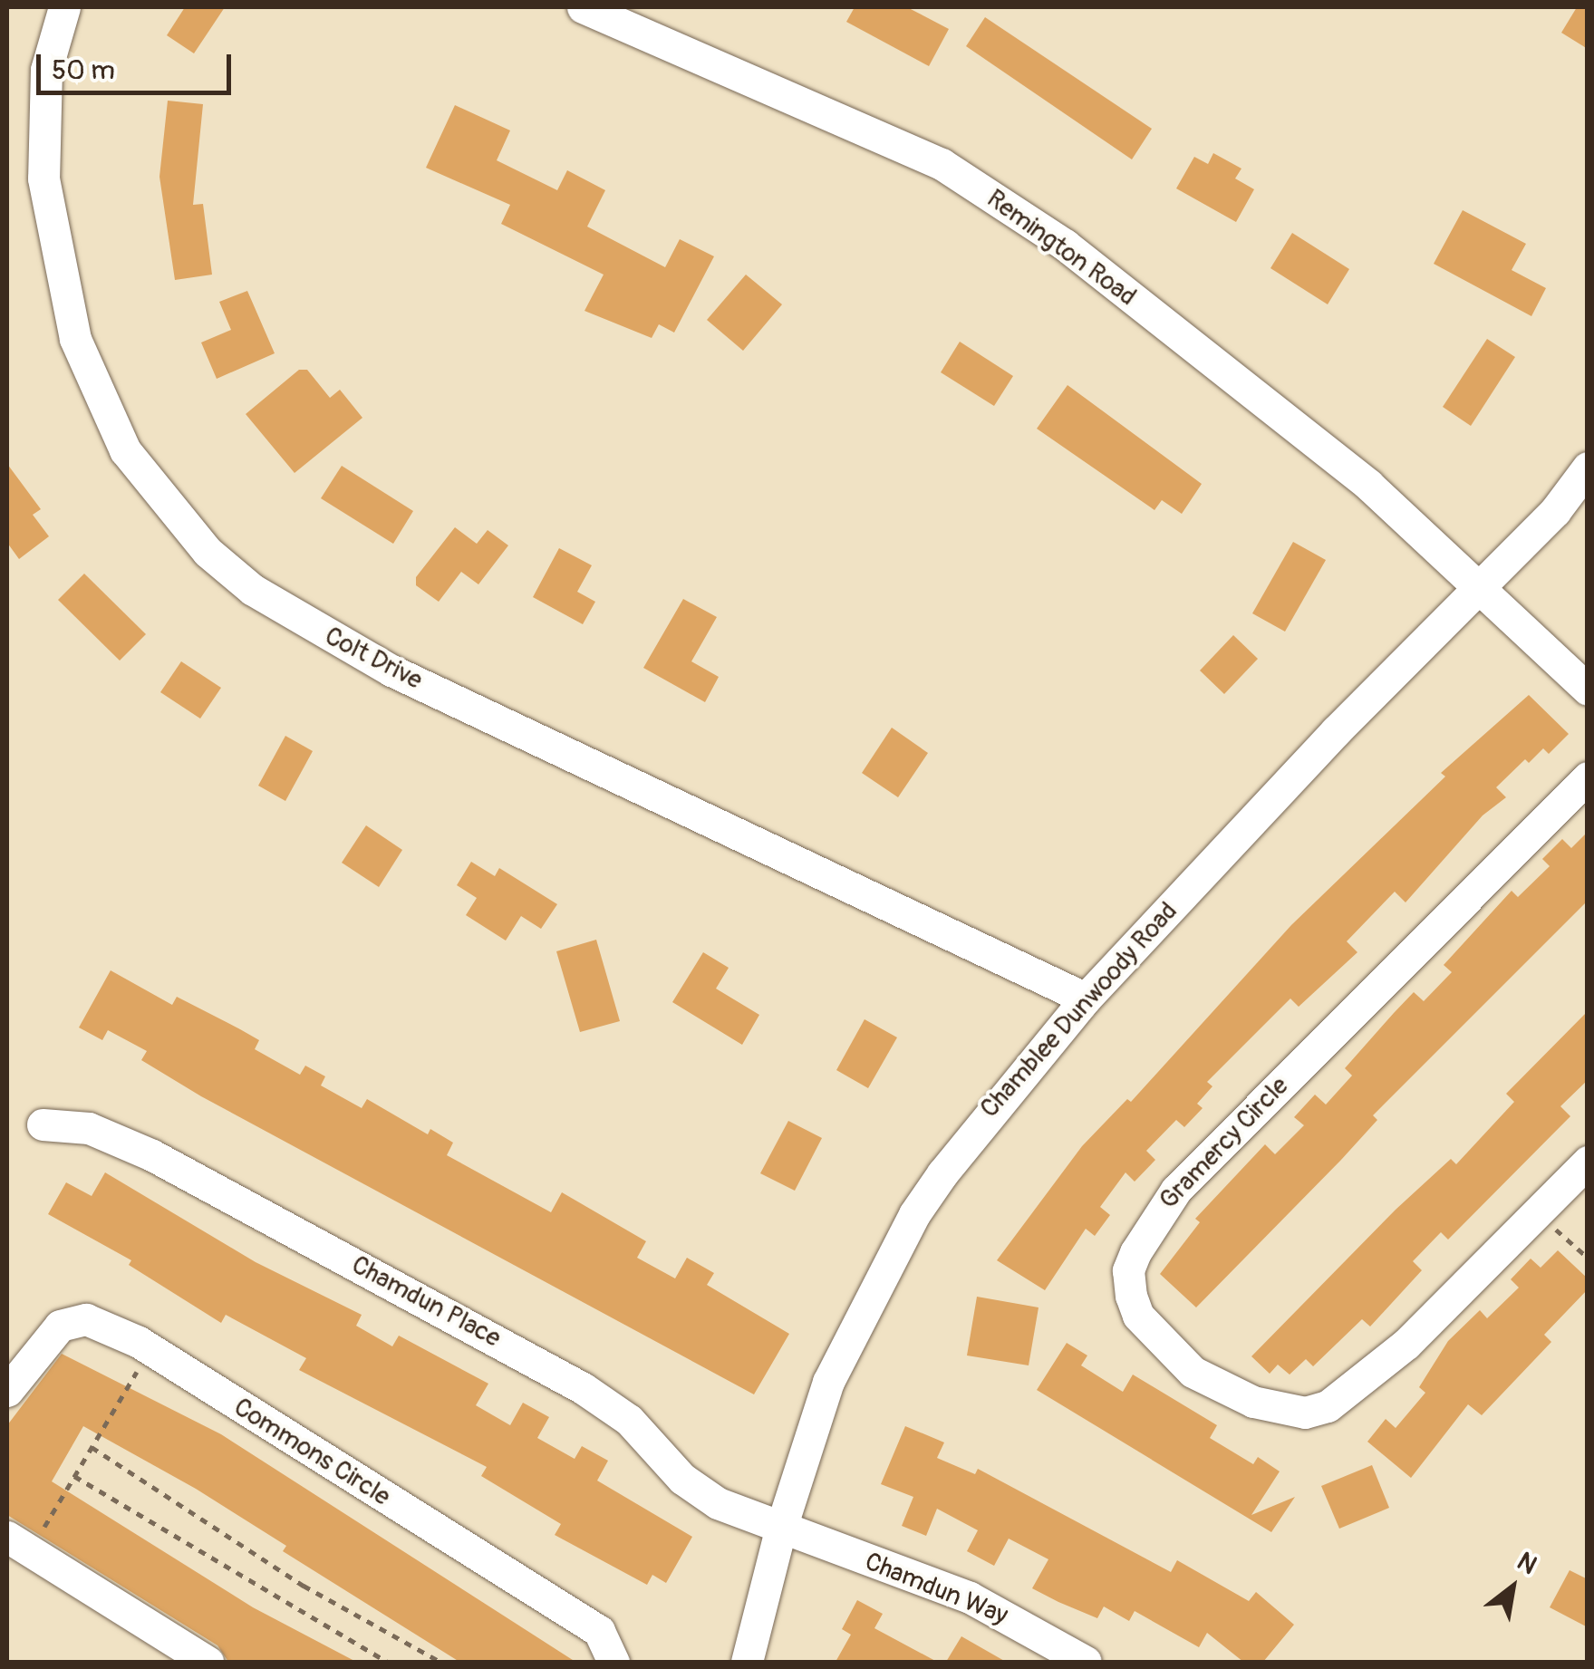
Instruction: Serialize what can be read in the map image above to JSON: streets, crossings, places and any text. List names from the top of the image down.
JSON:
{
  "streets": {
    "street": [
      "Remington Road",
      "Colt Drive",
      "Chamblee Dunwoody Road",
      "Gramercy Circle",
      "Chamdun Place",
      "Commons Circle",
      "Chamdun Way"
    ]
  },
  "crossings": [
    ["Remington Road", "Chamblee Dunwoody Road"],
    ["Colt Drive", "Chamblee Dunwoody Road"],
    ["Chamblee Dunwoody Road", "Chamdun Place"],
    ["Chamblee Dunwoody Road", "Chamdun Way"],
    ["Chamdun Place", "Chamdun Way"]
  ],
  "scale_bar": "50 m",
  "north": "top right"
}
